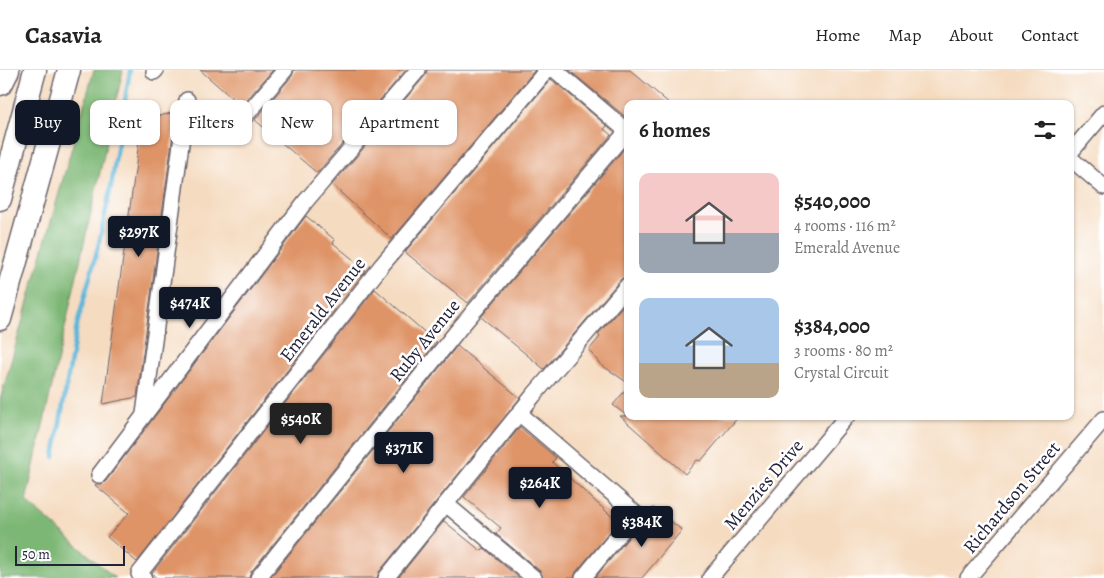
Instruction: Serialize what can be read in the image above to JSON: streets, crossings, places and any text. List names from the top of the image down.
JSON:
{
  "streets": {
    "street": [
      "Emerald Avenue",
      "Ruby Avenue",
      "Menzies Drive",
      "Richardson Street"
    ]
  },
  "scale_bar": "50 m",
  "page": {
    "header": "Casavia",
    "nav": [
      "Home",
      "Map",
      "About",
      "Contact"
    ],
    "chip": [
      "Buy",
      "Rent",
      "Filters",
      "New",
      "Apartment"
    ],
    "heading": "6 homes",
    "list": [
      {
        "name": "$540,000",
        "note": "4 rooms · 116 m² · Emerald Avenue"
      },
      {
        "name": "$384,000",
        "note": "3 rooms · 80 m² · Crystal Circuit"
      }
    ],
    "price": [
      "$297K",
      "$474K",
      "$540K",
      "$371K",
      "$264K",
      "$384K"
    ],
    "scale": "50 m"
  }
}
